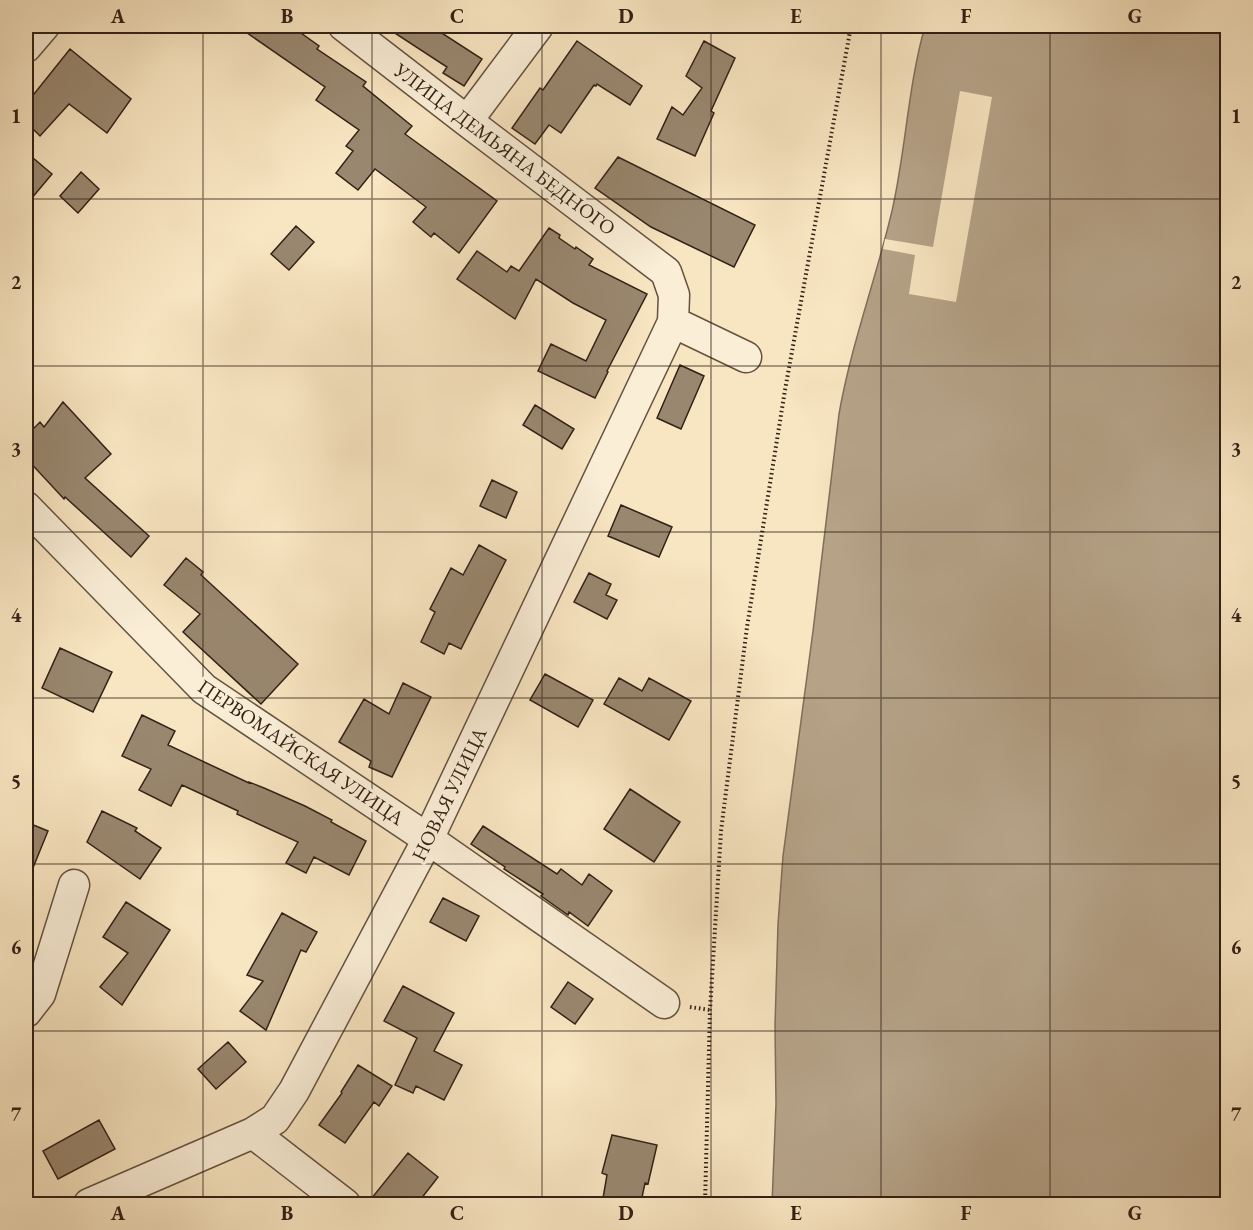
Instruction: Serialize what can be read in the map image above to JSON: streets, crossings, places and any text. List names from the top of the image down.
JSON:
{
  "streets": {
    "street": ["УЛИЦА ДЕМЬЯНА БЕДНОГО", "ПЕРВОМАЙСКАЯ УЛИЦА", "НОВАЯ УЛИЦА"]
  },
  "crossings": [
    ["УЛИЦА ДЕМЬЯНА БЕДНОГО", "НОВАЯ УЛИЦА"],
    ["ПЕРВОМАЙСКАЯ УЛИЦА", "НОВАЯ УЛИЦА"]
  ],
  "grid": {
    "columns": [
      "A",
      "B",
      "C",
      "D",
      "E",
      "F",
      "G"
    ],
    "rows": [
      "1",
      "2",
      "3",
      "4",
      "5",
      "6",
      "7"
    ]
  }
}
